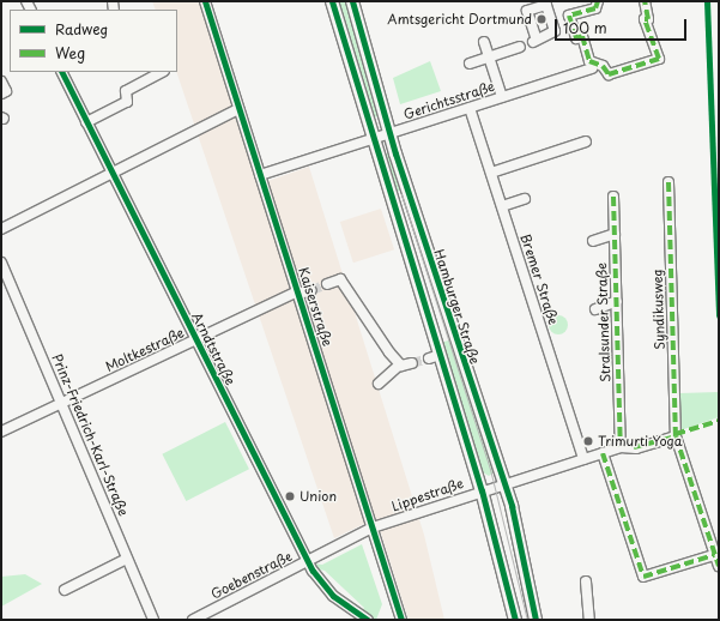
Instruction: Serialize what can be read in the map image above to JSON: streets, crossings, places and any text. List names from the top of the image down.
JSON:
{
  "streets": {
    "main road": ["Hamburger Straße"],
    "street": [
      "Gerichtsstraße",
      "Bremer Straße",
      "Kaiserstraße",
      "Syndikusweg",
      "Stralsunder Straße",
      "Arndtstraße",
      "Moltkestraße",
      "Prinz-Friedrich-Karl-Straße",
      "Lippestraße",
      "Goebenstraße"
    ]
  },
  "crossings": [
    ["Gerichtsstraße", "Bremer Straße"],
    ["Gerichtsstraße", "Kaiserstraße"],
    ["Gerichtsstraße", "Hamburger Straße"],
    ["Bremer Straße", "Lippestraße"],
    ["Kaiserstraße", "Moltkestraße"],
    ["Kaiserstraße", "Lippestraße"],
    ["Kaiserstraße", "Goebenstraße"],
    ["Hamburger Straße", "Lippestraße"],
    ["Stralsunder Straße", "Lippestraße"],
    ["Arndtstraße", "Moltkestraße"],
    ["Arndtstraße", "Goebenstraße"],
    ["Moltkestraße", "Prinz-Friedrich-Karl-Straße"],
    ["Lippestraße", "Goebenstraße"]
  ],
  "places": ["Amtsgericht Dortmund", "Trimurti Yoga", "Union"],
  "legend": ["Radweg", "Weg"],
  "scale_bar": "100 m"
}
